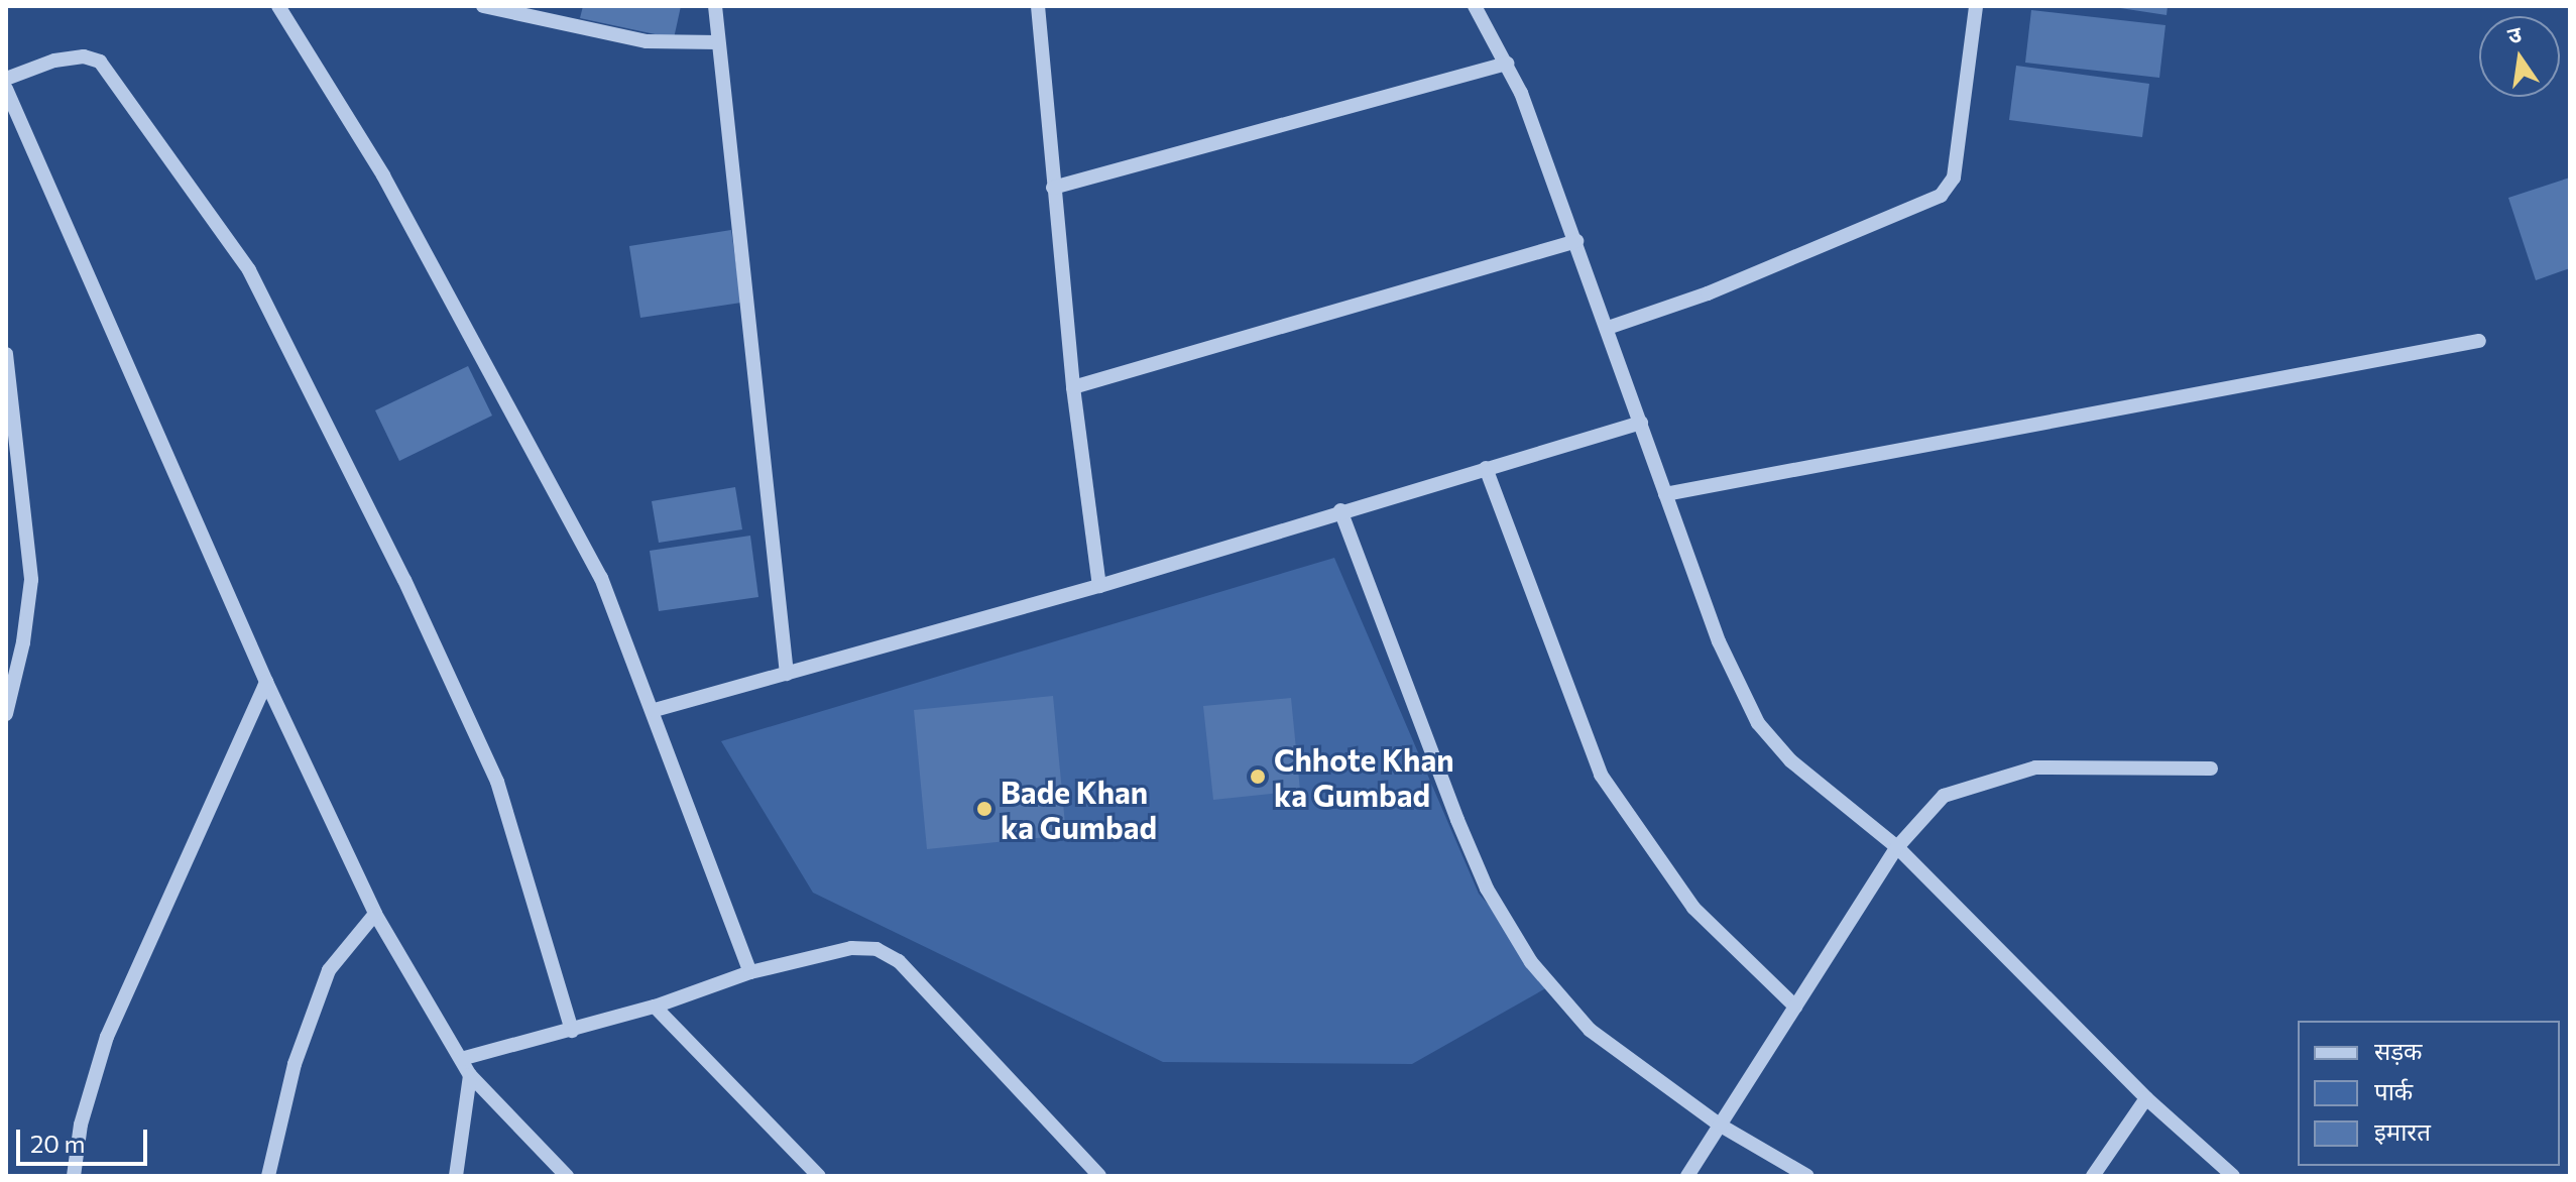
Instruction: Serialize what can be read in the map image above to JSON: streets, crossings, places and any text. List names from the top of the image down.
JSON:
{
  "places": ["Chhote Khan ka Gumbad", "Bade Khan ka Gumbad"],
  "legend": ["सड़क", "पार्क", "इमारत"],
  "scale_bar": "20 m",
  "north": "top"
}
